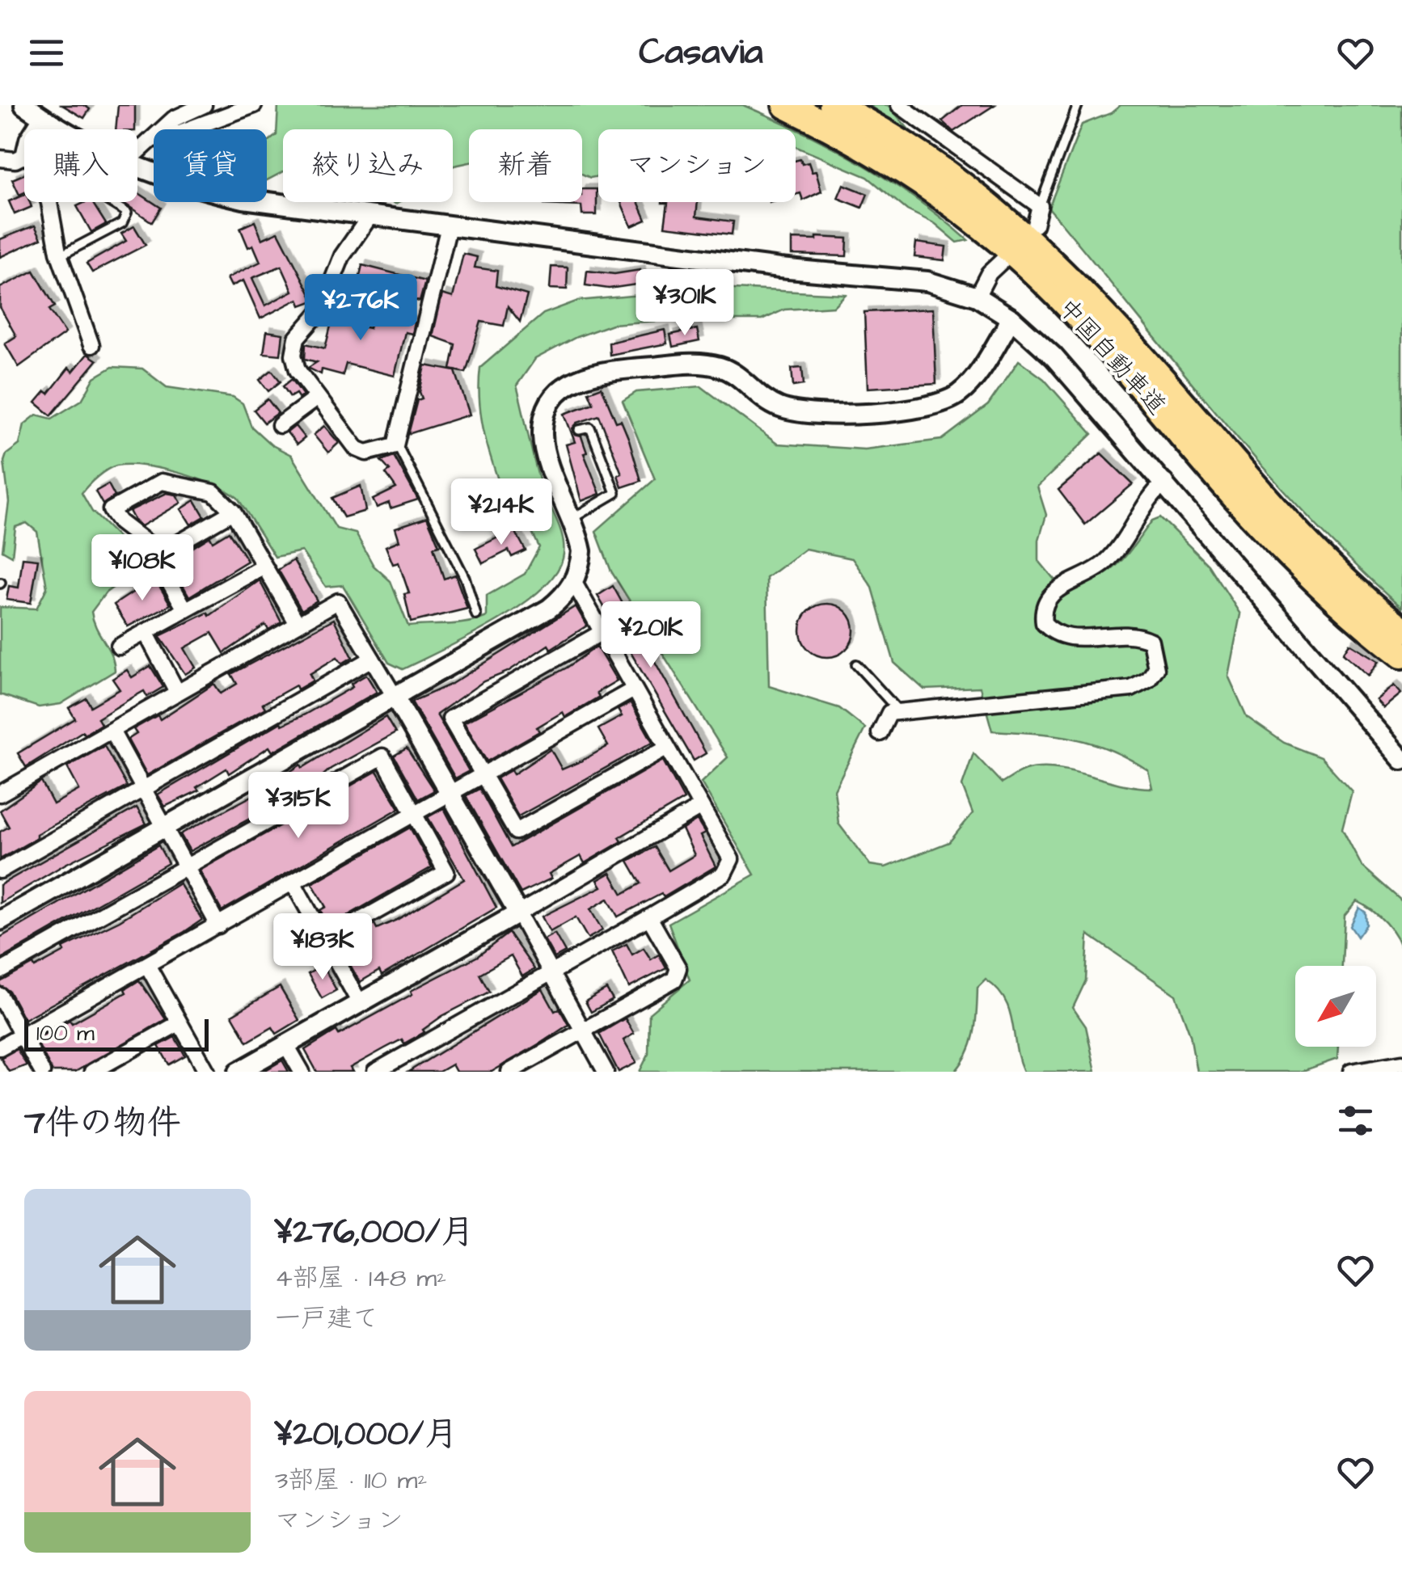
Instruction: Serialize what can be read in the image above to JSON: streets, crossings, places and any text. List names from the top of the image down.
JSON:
{
  "streets": {
    "highway": ["中国自動車道"]
  },
  "scale_bar": "100 m",
  "north": "bottom left",
  "page": {
    "header": "Casavia",
    "chip": [
      "購入",
      "賃貸",
      "絞り込み",
      "新着",
      "マンション"
    ],
    "price": [
      "¥301K",
      "¥276K",
      "¥214K",
      "¥108K",
      "¥201K",
      "¥315K",
      "¥183K"
    ],
    "scale": "100 m",
    "heading": "7件の物件",
    "list": [
      {
        "name": "¥276,000/月",
        "note": "4部屋 · 148 m² · 一戸建て"
      },
      {
        "name": "¥201,000/月",
        "note": "3部屋 · 110 m² · マンション"
      }
    ]
  }
}
